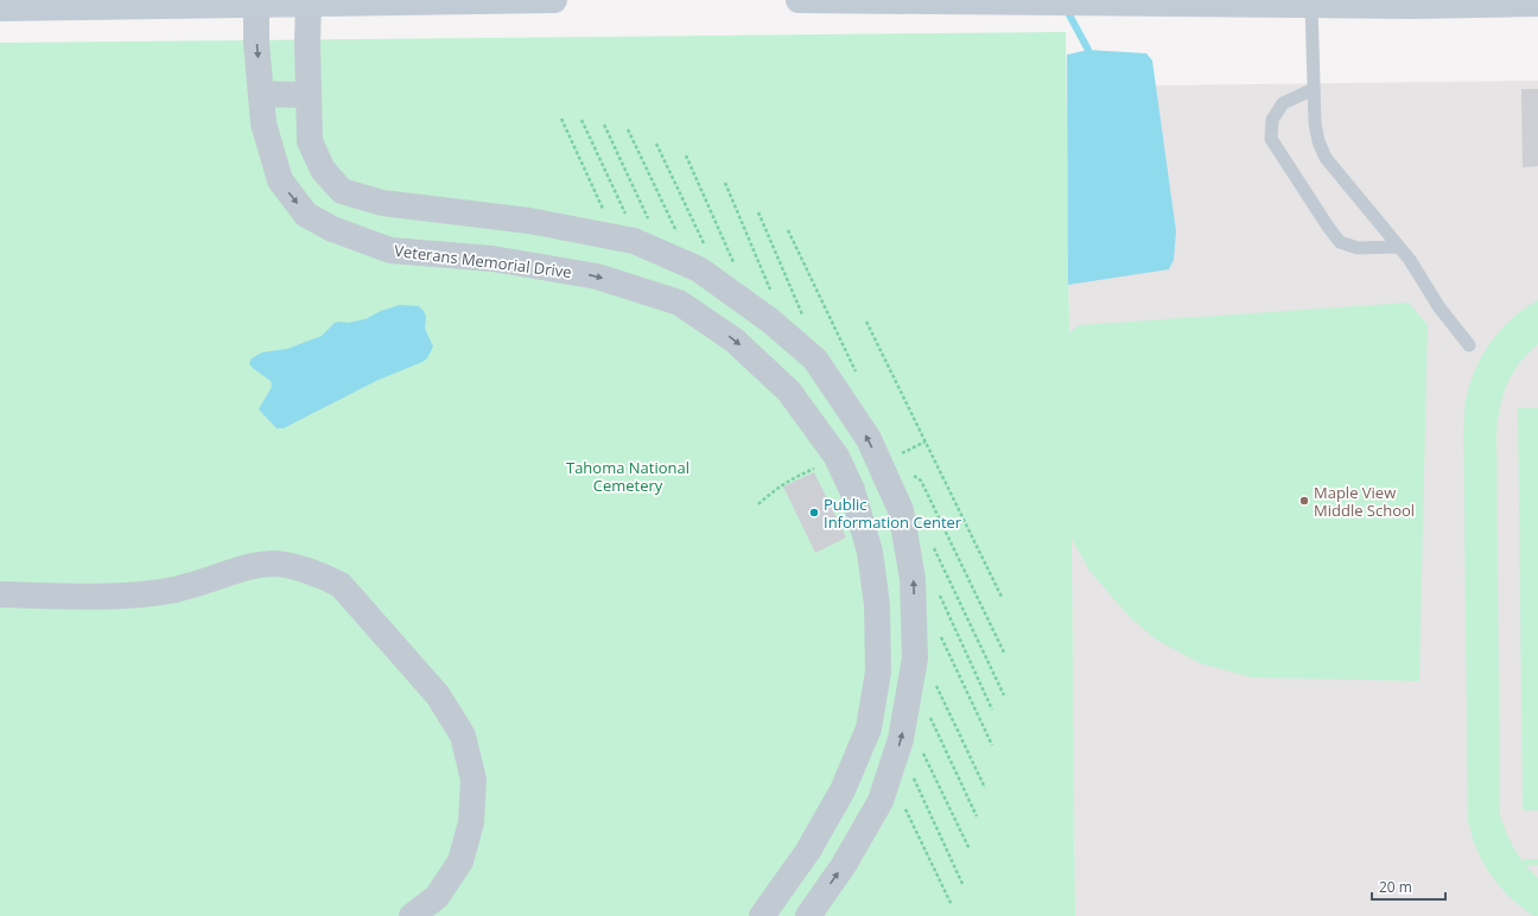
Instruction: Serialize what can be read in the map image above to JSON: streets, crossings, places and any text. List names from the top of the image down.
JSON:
{
  "streets": {
    "street": ["Veterans Memorial Drive"]
  },
  "parks": ["Tahoma National Cemetery"],
  "places": ["Maple View Middle School", "Public Information Center"],
  "scale_bar": "20 m"
}
